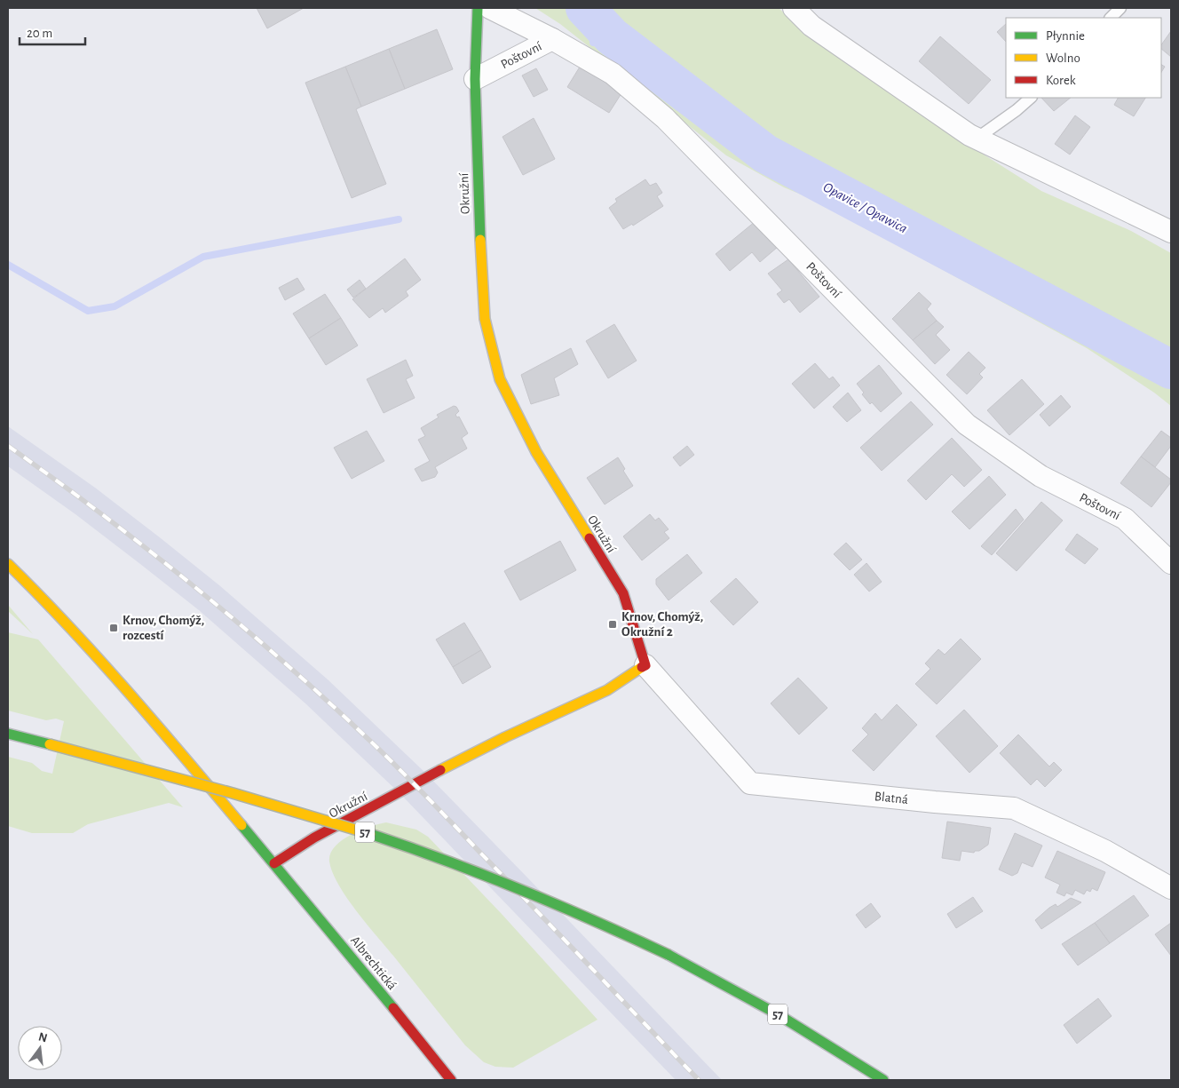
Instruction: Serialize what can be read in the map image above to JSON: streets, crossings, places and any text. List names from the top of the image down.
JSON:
{
  "streets": {
    "main road": ["Okružní", "57", "Albrechtická"],
    "street": ["Poštovní", "Blatná"]
  },
  "crossings": [
    ["Poštovní", "Okružní"],
    ["Okružní", "Blatná"],
    ["Okružní", "Albrechtická"]
  ],
  "water": ["Opavice / Opawica"],
  "places": {
    "transit": ["Krnov, Chomýž, Okružní 2", "Krnov, Chomýž, rozcestí"]
  },
  "legend": ["Płynnie", "Wolno", "Korek"],
  "scale_bar": "20 m",
  "north": "top"
}
